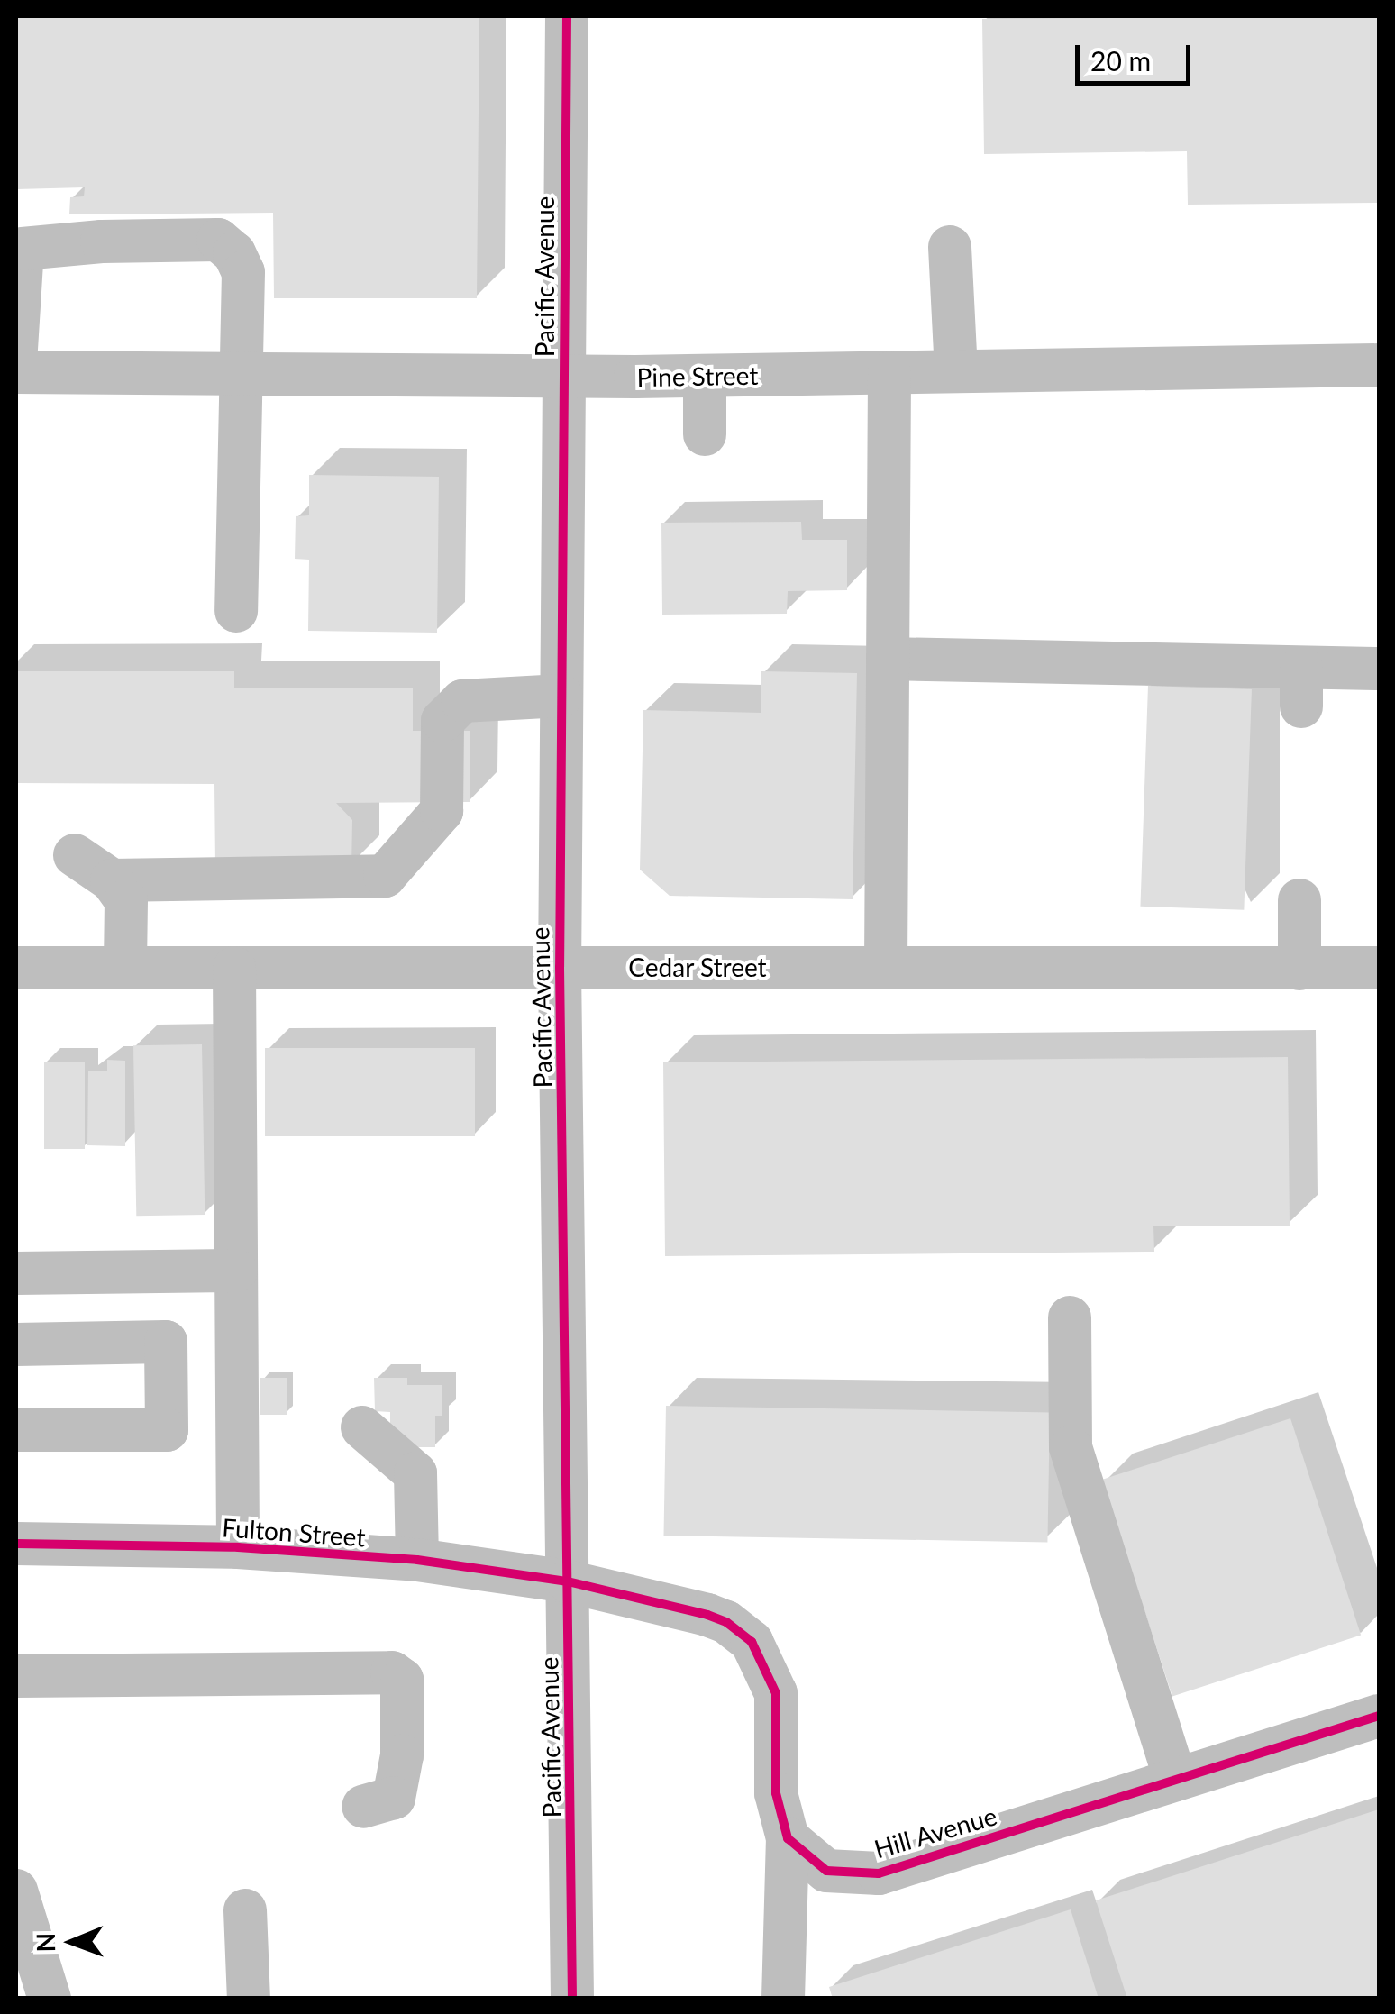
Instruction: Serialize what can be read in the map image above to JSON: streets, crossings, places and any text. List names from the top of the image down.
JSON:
{
  "streets": {
    "street": [
      "Pacific Avenue",
      "Pine Street",
      "Cedar Street",
      "Fulton Street",
      "Hill Avenue"
    ]
  },
  "crossings": [
    ["Pacific Avenue", "Pine Street"],
    ["Pacific Avenue", "Cedar Street"],
    ["Pacific Avenue", "Fulton Street"]
  ],
  "scale_bar": "20 m",
  "north": "left"
}
